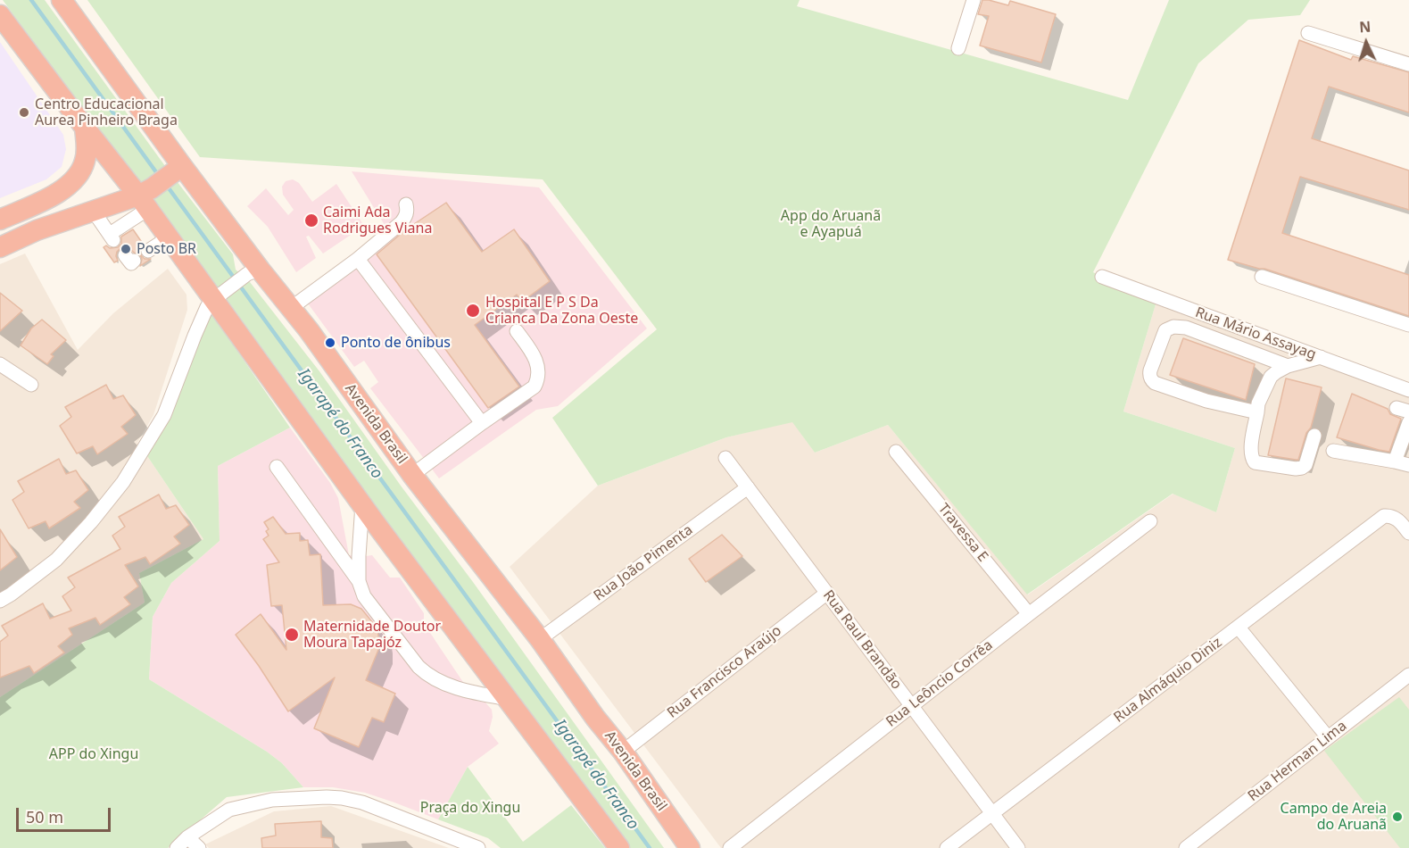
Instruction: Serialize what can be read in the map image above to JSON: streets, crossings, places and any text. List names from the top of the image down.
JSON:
{
  "streets": {
    "highway": ["Avenida Brasil"],
    "street": [
      "Rua Mário Assayag",
      "Travessa E",
      "Rua João Pimenta",
      "Rua Raul Brandão",
      "Rua Francisco Araújo",
      "Rua Almáquio Diniz",
      "Rua Leôncio Corrêa",
      "Rua Herman Lima"
    ]
  },
  "crossings": [
    ["Avenida Brasil", "Rua João Pimenta"],
    ["Avenida Brasil", "Rua Francisco Araújo"],
    ["Travessa E", "Rua Leôncio Corrêa"],
    ["Rua João Pimenta", "Rua Raul Brandão"],
    ["Rua Raul Brandão", "Rua Francisco Araújo"],
    ["Rua Raul Brandão", "Rua Almáquio Diniz"],
    ["Rua Raul Brandão", "Rua Leôncio Corrêa"]
  ],
  "water": ["Igarapé do Franco"],
  "parks": ["App do Aruanã e Ayapuá", "APP do Xingu", "Praça do Xingu"],
  "places": [
    "Centro Educacional Aurea Pinheiro Braga",
    "Caimi Ada Rodrigues Viana",
    "Posto BR",
    "Hospital E P S Da Crianca Da Zona Oeste",
    "Ponto de ônibus",
    "Maternidade Doutor Moura Tapajóz",
    "Campo de Areia do Aruanã"
  ],
  "scale_bar": "50 m",
  "north": "top"
}
